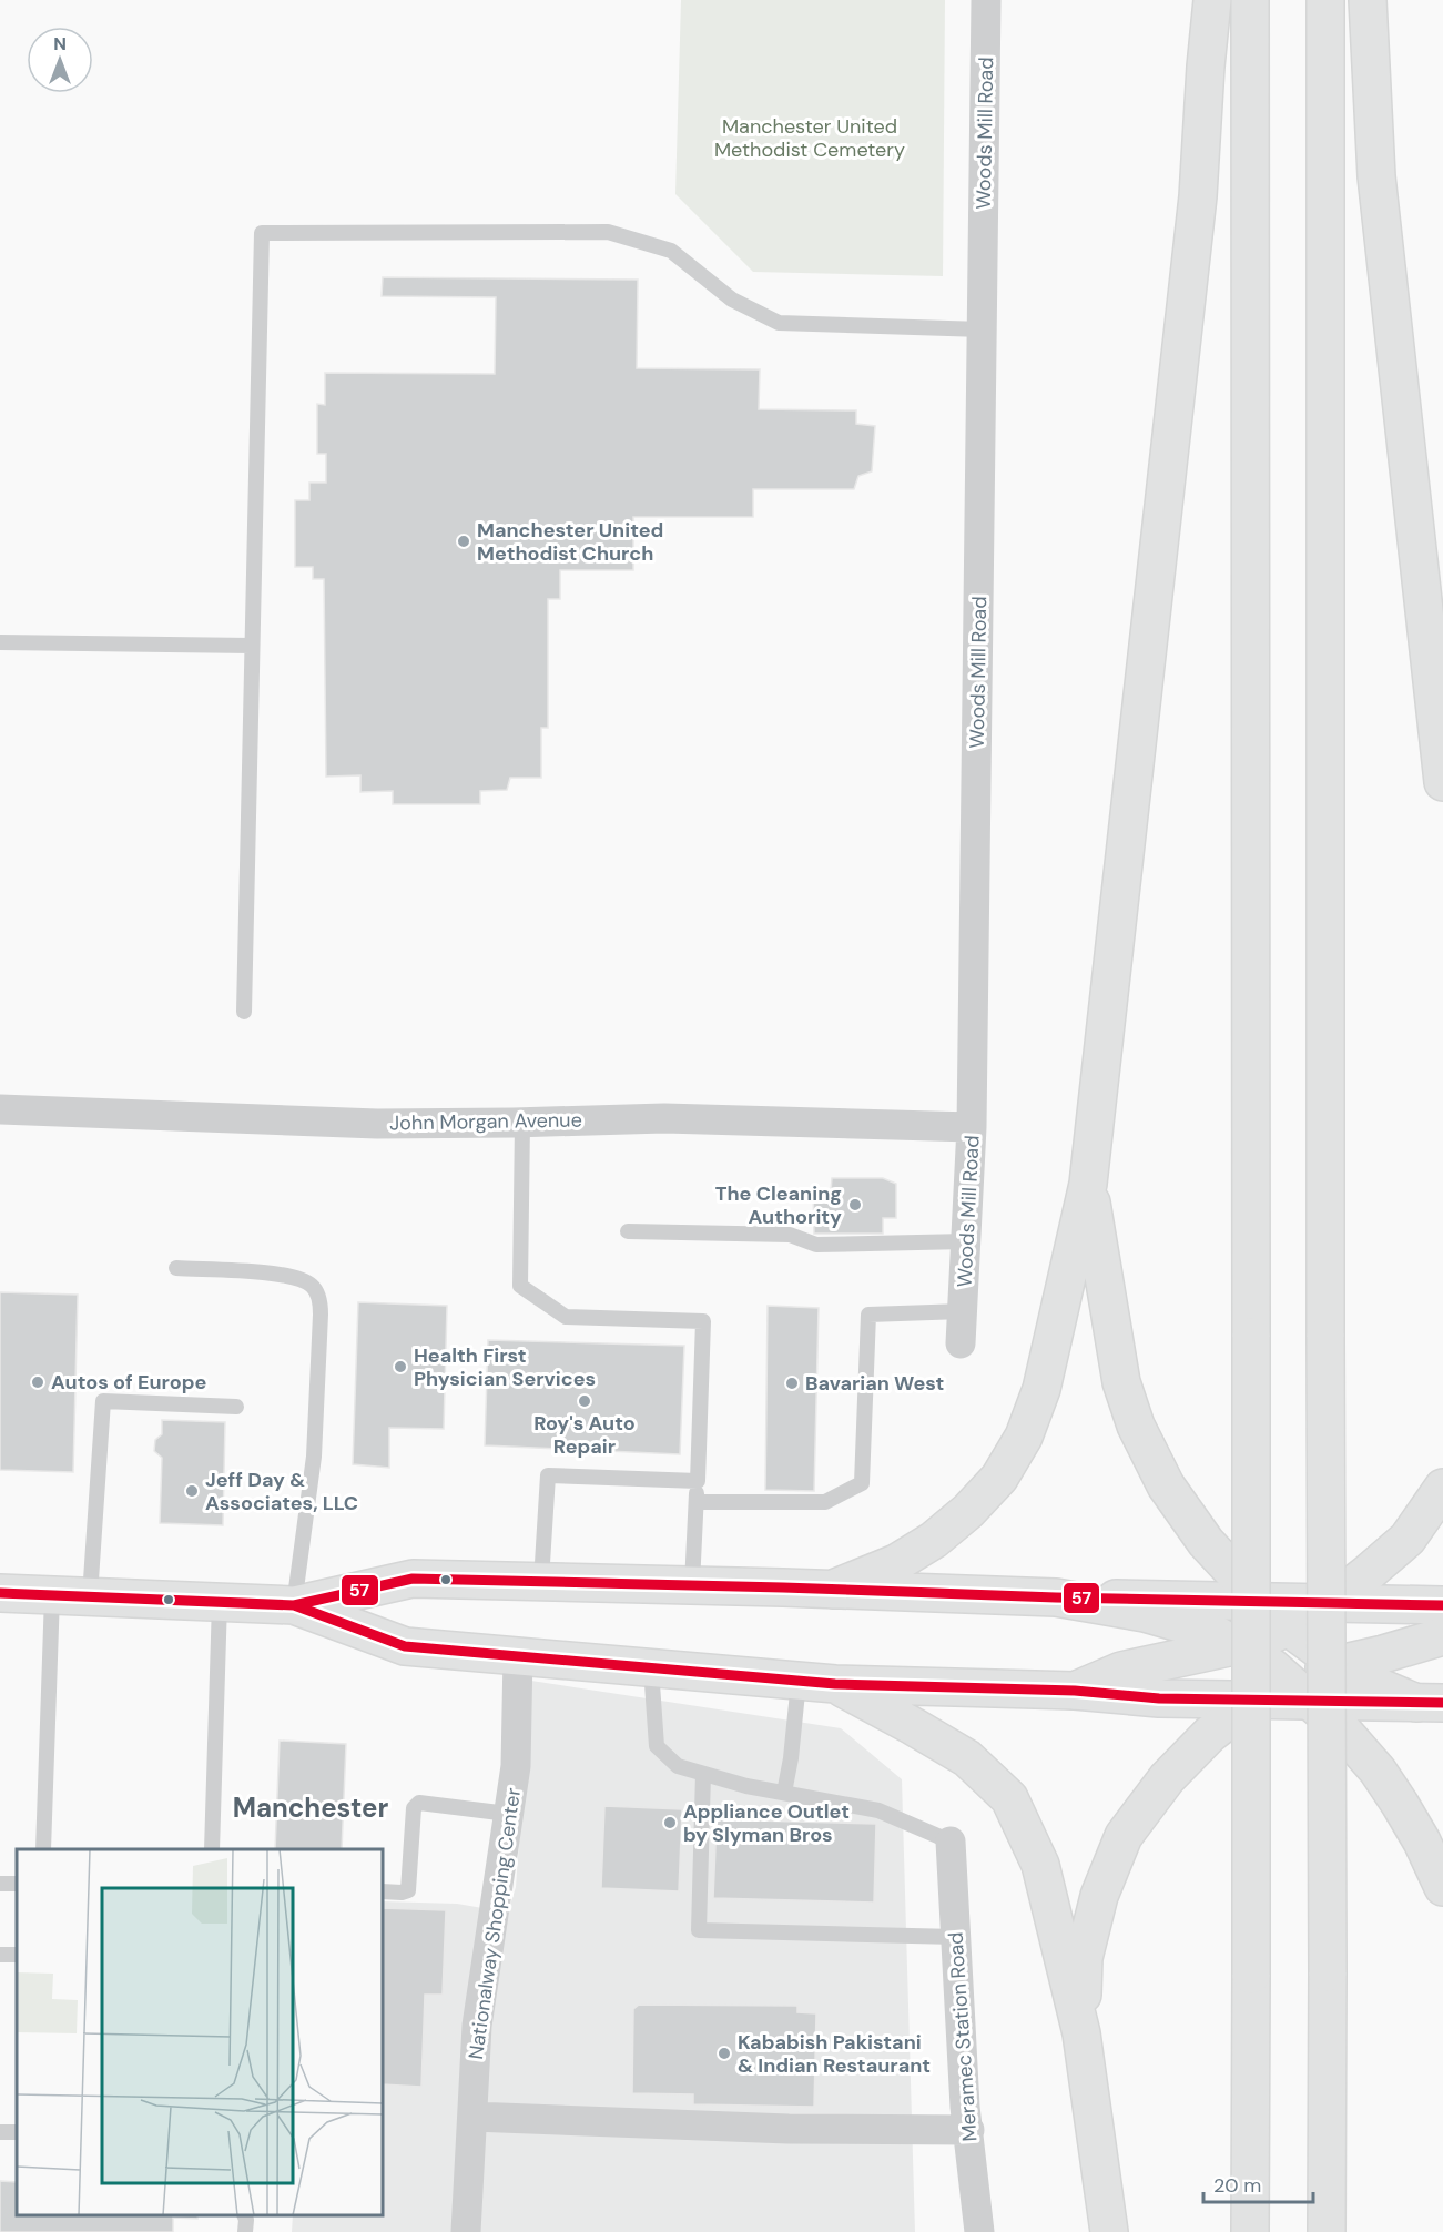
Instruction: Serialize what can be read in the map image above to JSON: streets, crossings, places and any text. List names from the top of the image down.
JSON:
{
  "streets": {
    "street": [
      "Woods Mill Road",
      "John Morgan Avenue",
      "Nationalway Shopping Center",
      "Meramec Station Road"
    ]
  },
  "crossings": [
    ["Woods Mill Road", "John Morgan Avenue"]
  ],
  "districts": ["Manchester"],
  "parks": ["Manchester United Methodist Cemetery"],
  "places": [
    "Manchester United Methodist Church",
    "The Cleaning Authority",
    "Health First Physician Services",
    "Autos of Europe",
    "Bavarian West",
    "Roy's Auto Repair",
    "Jeff Day & Associates, LLC",
    "Appliance Outlet by Slyman Bros",
    "Kababish Pakistani & Indian Restaurant"
  ],
  "lines": ["transit line 57"],
  "scale_bar": "20 m",
  "north": "top"
}
